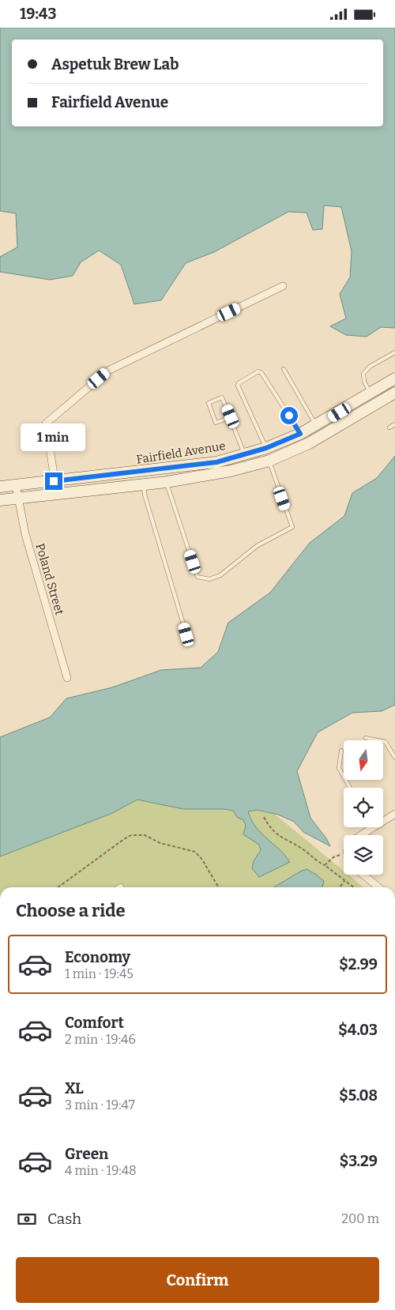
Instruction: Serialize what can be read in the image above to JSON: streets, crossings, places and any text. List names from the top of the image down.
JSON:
{
  "streets": {
    "main road": ["Fairfield Avenue"],
    "street": ["Poland Street"]
  },
  "crossings": [
    ["Fairfield Avenue", "Poland Street"]
  ],
  "north": "bottom",
  "page": {
    "status": "19:43",
    "banner": ["Aspetuk Brew Lab", "Fairfield Avenue"],
    "bubble": "1 min",
    "heading": "Choose a ride",
    "list": [
      {
        "name": "Economy",
        "note": "1 min · 19:45",
        "value": "$2.99"
      },
      {
        "name": "Comfort",
        "note": "2 min · 19:46",
        "value": "$4.03"
      },
      {
        "name": "XL",
        "note": "3 min · 19:47",
        "value": "$5.08"
      },
      {
        "name": "Green",
        "note": "4 min · 19:48",
        "value": "$3.29"
      }
    ],
    "pay": ["Cash", "200 m"],
    "buttons": "Confirm"
  }
}
